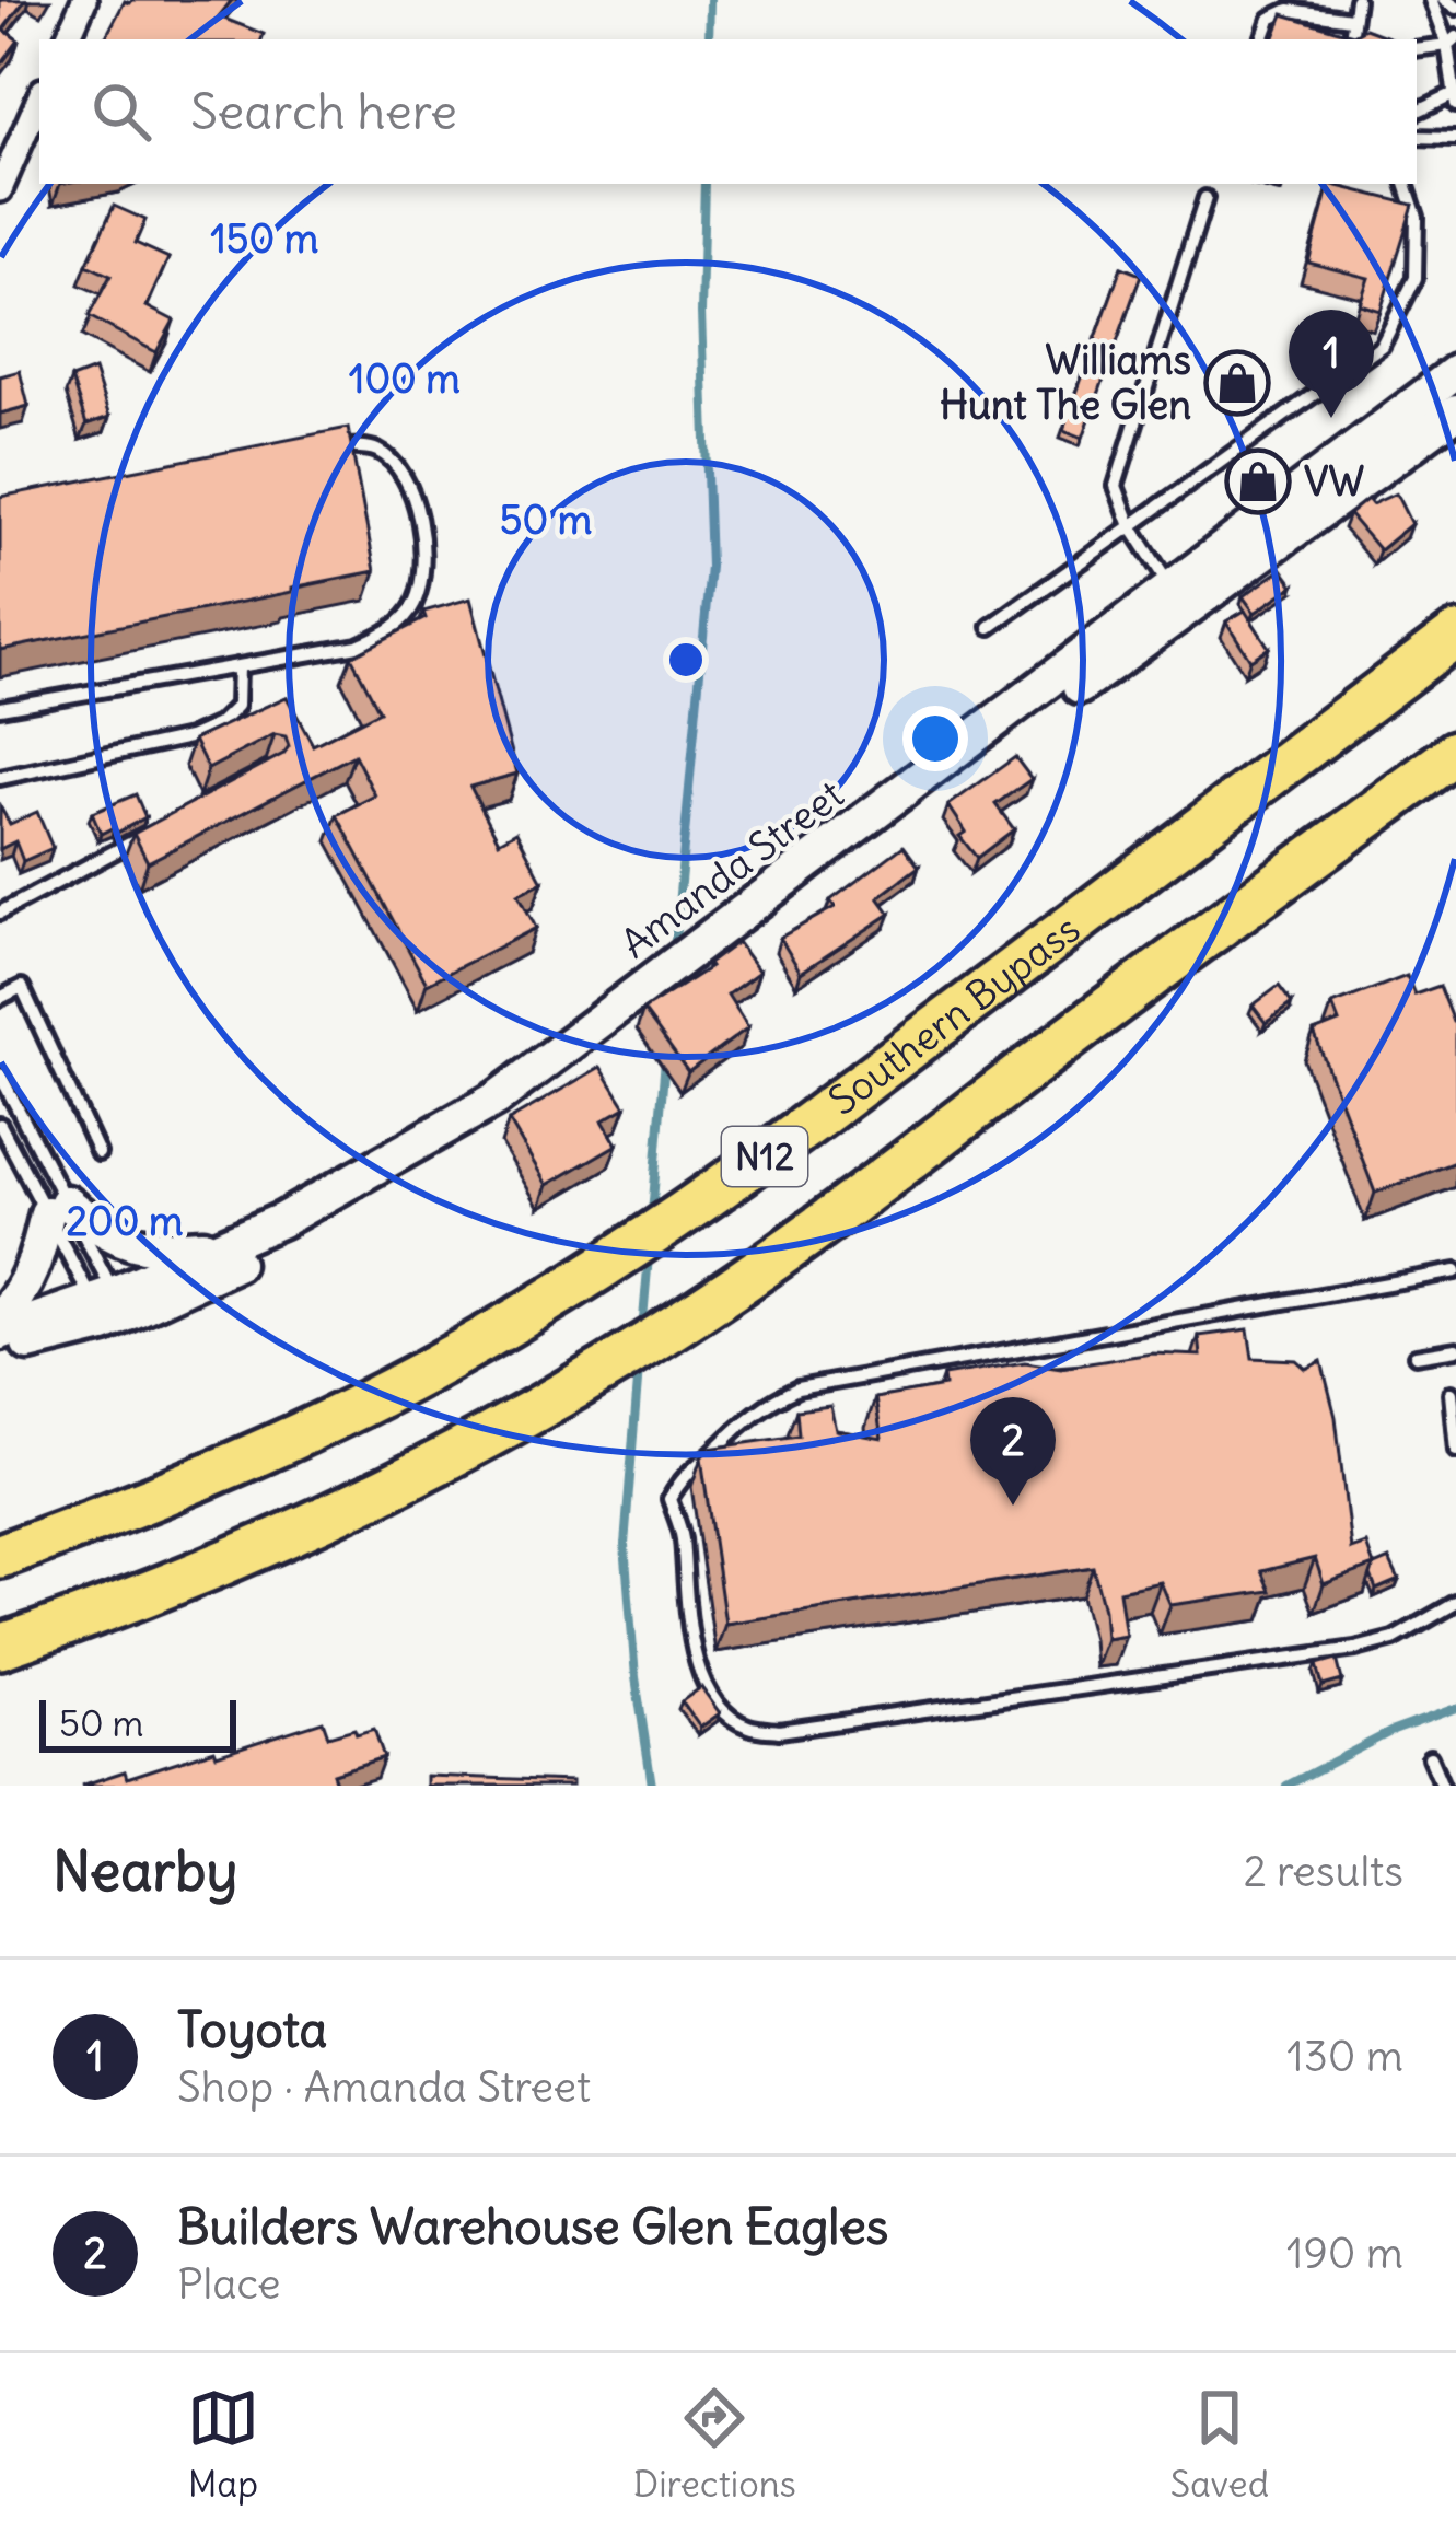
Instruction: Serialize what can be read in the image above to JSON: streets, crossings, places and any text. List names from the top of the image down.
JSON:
{
  "streets": {
    "highway": ["Southern Bypass", "N12"],
    "street": ["Amanda Street"]
  },
  "places": {
    "shop": ["Williams Hunt The Glen", "VW"]
  },
  "scale_bar": "50 m",
  "page": {
    "search": "Search here",
    "pins": ["1", "2"],
    "scale": "50 m",
    "heading": ["Nearby", "2 results"],
    "list": [
      {
        "mark": "1",
        "name": "Toyota",
        "note": "Shop · Amanda Street",
        "value": "130 m"
      },
      {
        "mark": "2",
        "name": "Builders Warehouse Glen Eagles",
        "note": "Place",
        "value": "190 m"
      }
    ],
    "nav": ["Map", "Directions", "Saved"]
  },
  "rings": [
    "150 m",
    "100 m",
    "50 m",
    "200 m"
  ]
}
